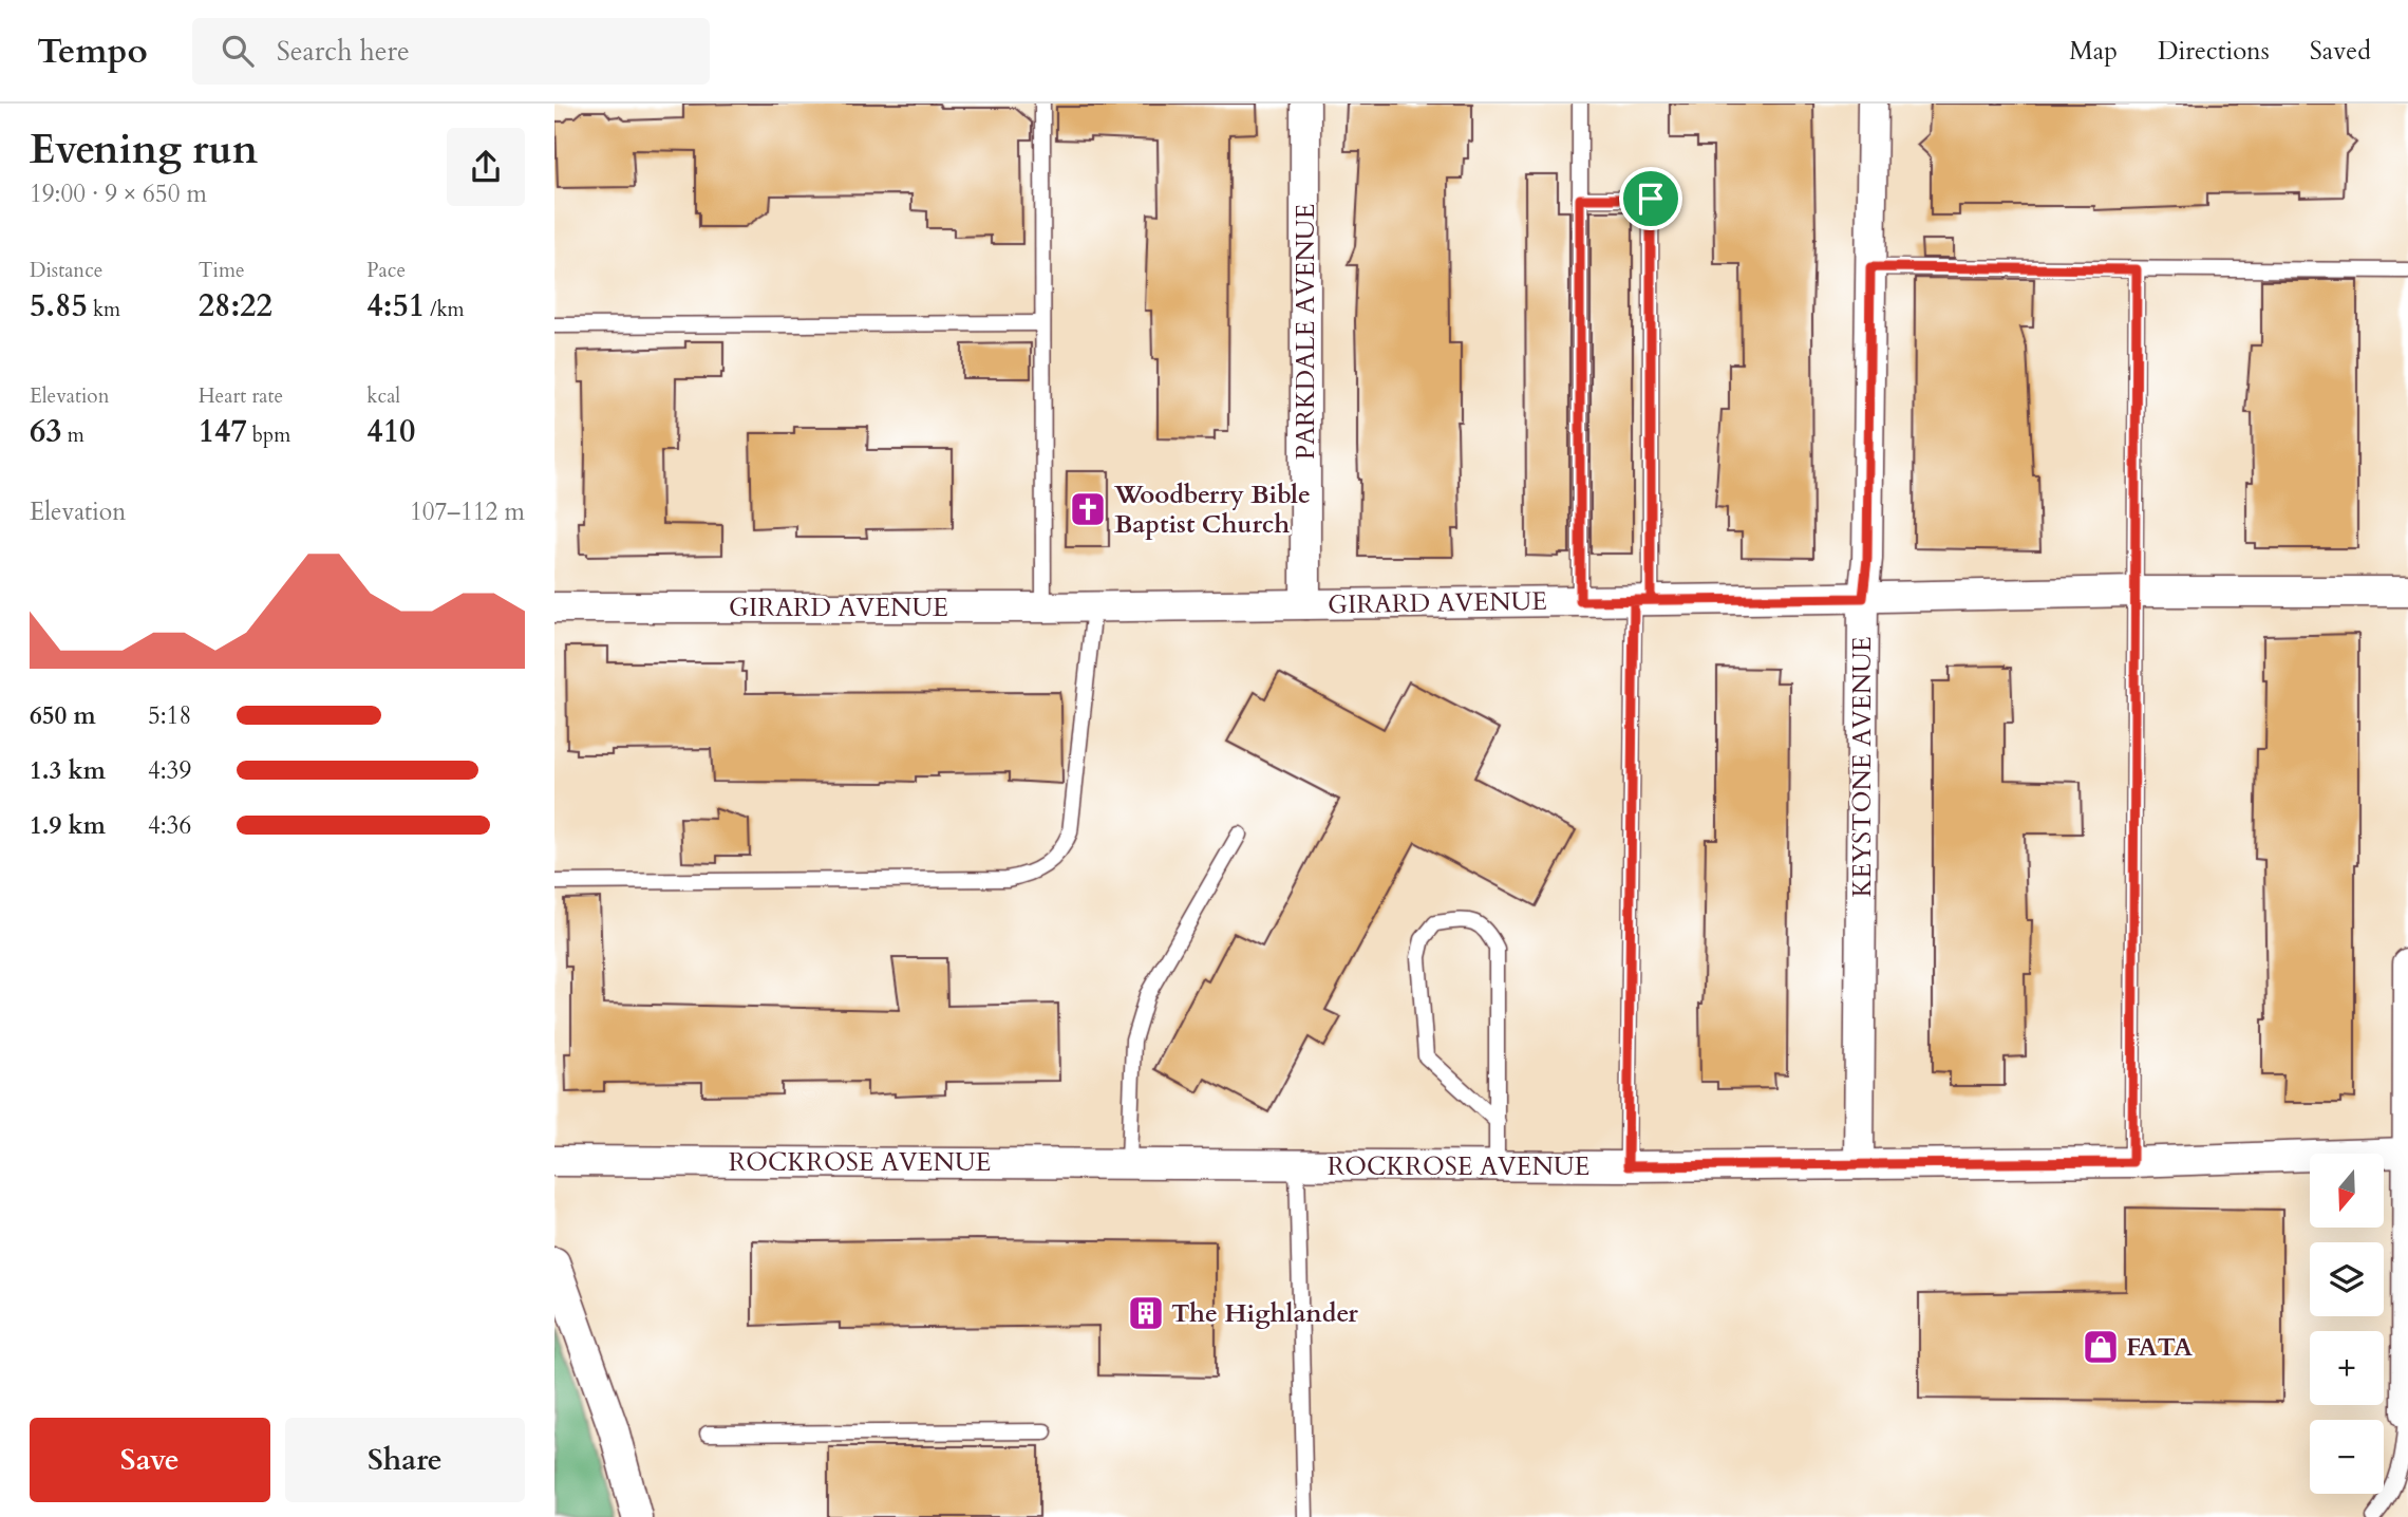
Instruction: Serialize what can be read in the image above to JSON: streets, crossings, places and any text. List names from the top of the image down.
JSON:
{
  "streets": {
    "street": [
      "PARKDALE AVENUE",
      "GIRARD AVENUE",
      "KEYSTONE AVENUE",
      "ROCKROSE AVENUE"
    ]
  },
  "crossings": [
    ["PARKDALE AVENUE", "GIRARD AVENUE"],
    ["GIRARD AVENUE", "KEYSTONE AVENUE"],
    ["KEYSTONE AVENUE", "ROCKROSE AVENUE"]
  ],
  "places": {
    "church": ["Woodberry Bible Baptist Church"],
    "building": ["The Highlander"],
    "shop": ["FATA"]
  },
  "north": "bottom",
  "page": {
    "header": "Tempo",
    "search": "Search here",
    "nav": ["Map", "Directions", "Saved"],
    "heading": ["Evening run", "19:00 · 9 × 650 m"],
    "stats": [
      ["Distance", "5.85 km"],
      ["Time", "28:22"],
      ["Pace", "4:51 /km"],
      ["Elevation", "63 m"],
      ["Heart rate", "147 bpm"],
      ["kcal", "410"]
    ],
    "chart": ["Elevation", "107–112 m"],
    "list": [
      {
        "name": "650 m",
        "note": "5:18"
      },
      {
        "name": "1.3 km",
        "note": "4:39"
      },
      {
        "name": "1.9 km",
        "note": "4:36"
      }
    ],
    "map_buttons": ["+", "−"],
    "buttons": ["Save", "Share"]
  }
}
